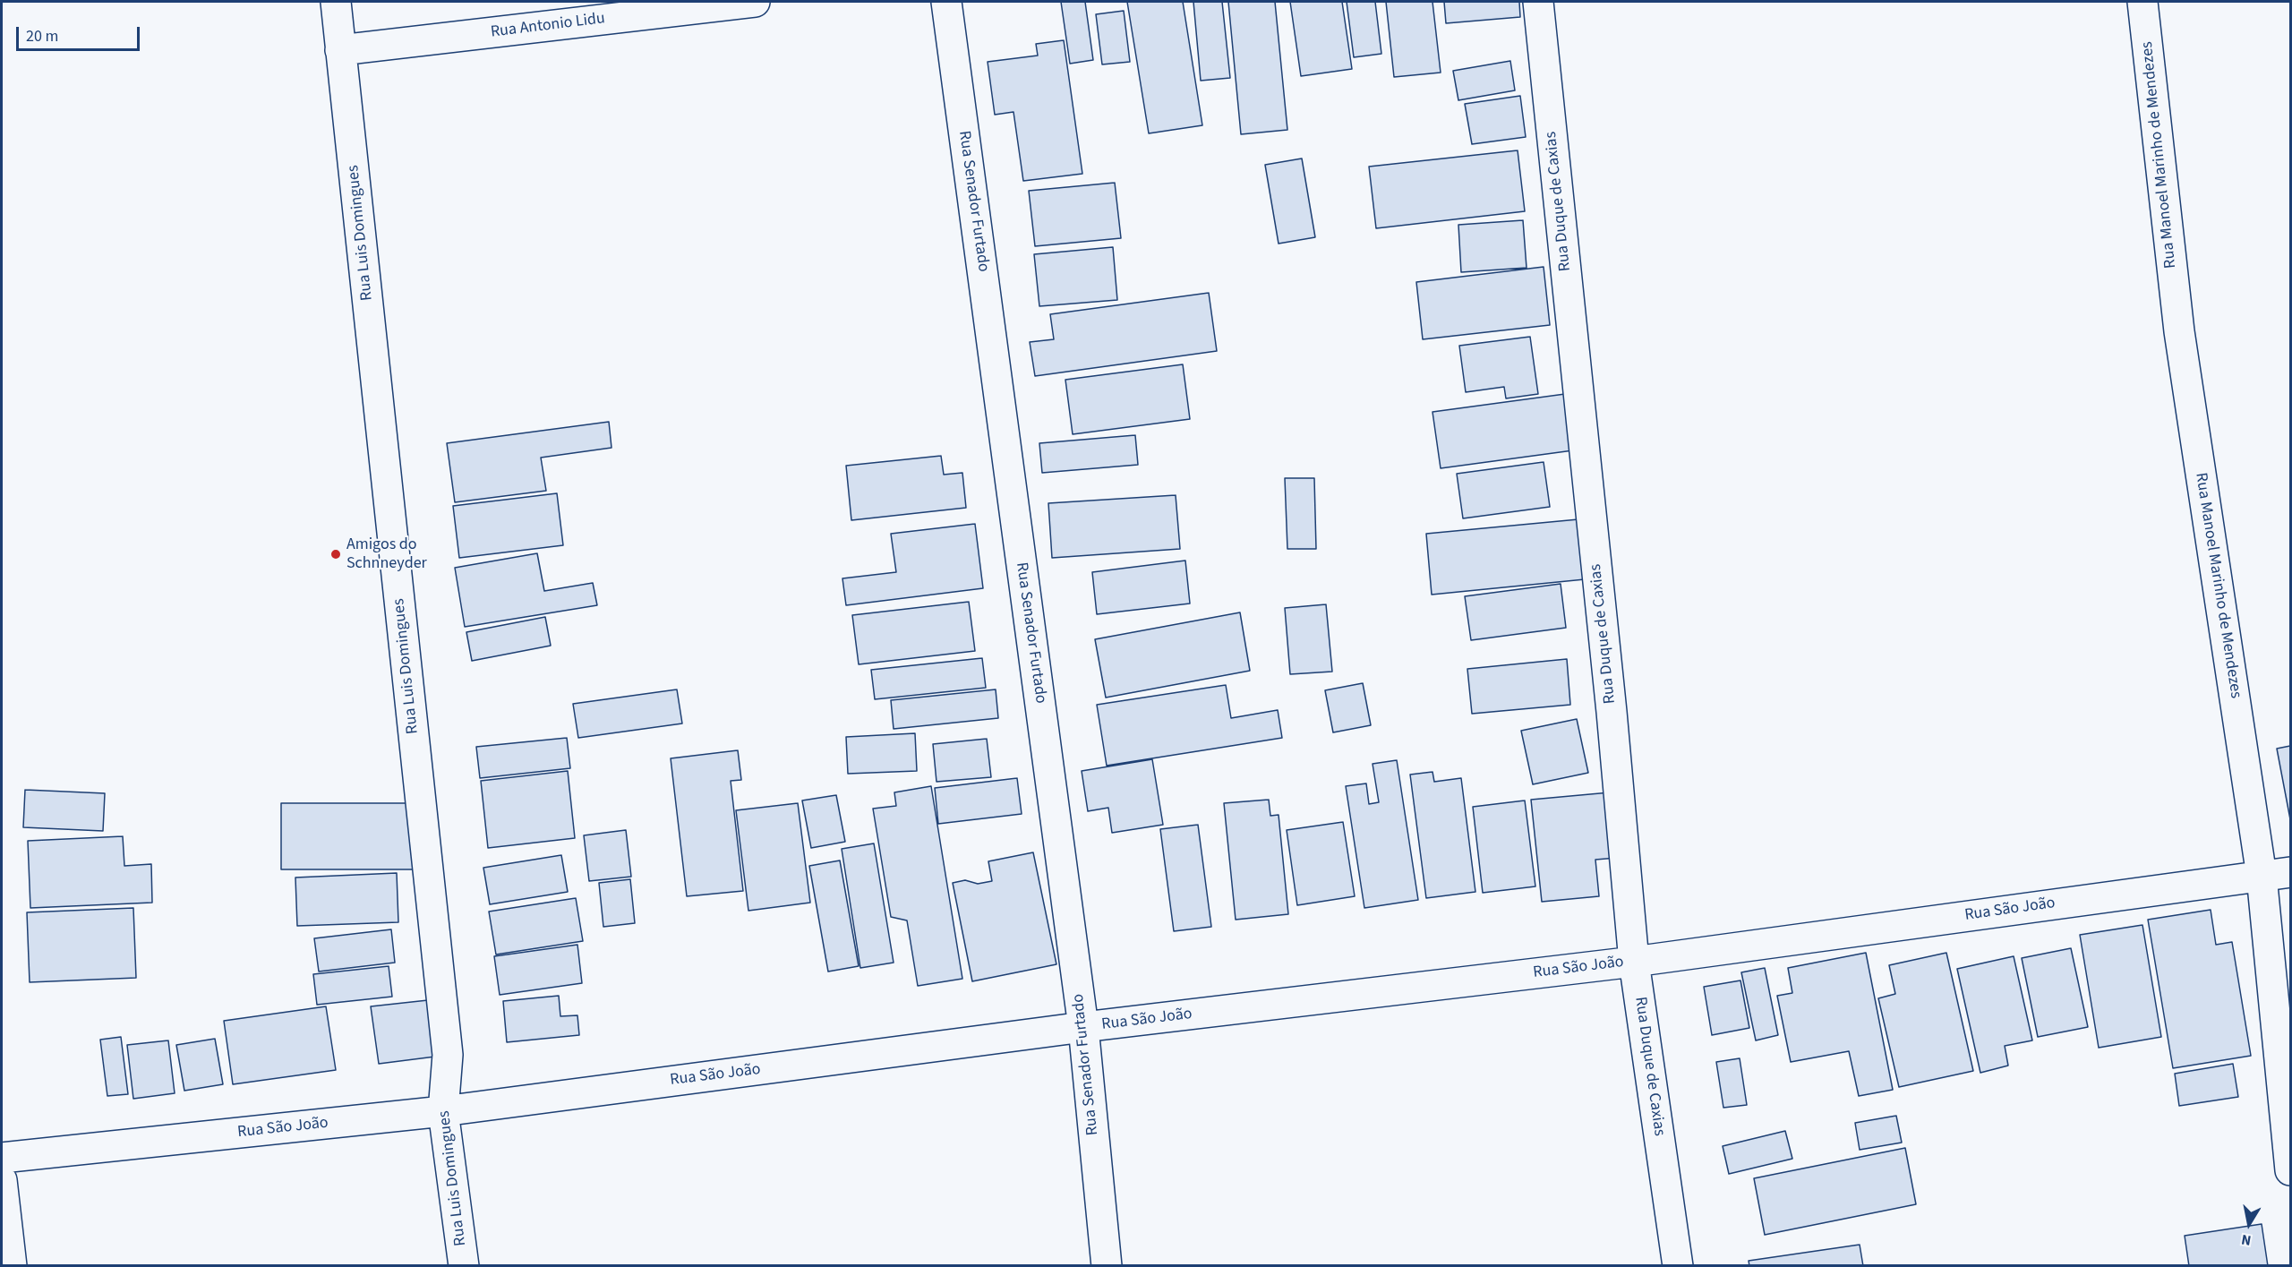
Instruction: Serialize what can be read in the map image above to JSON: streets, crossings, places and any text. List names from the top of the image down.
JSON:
{
  "streets": {
    "street": [
      "Rua Antonio Lidu",
      "Rua Manoel Marinho de Mendezes",
      "Rua Senador Furtado",
      "Rua Duque de Caxias",
      "Rua Luis Domingues",
      "Rua São João"
    ]
  },
  "crossings": [
    ["Rua Antonio Lidu", "Rua Luis Domingues"],
    ["Rua Manoel Marinho de Mendezes", "Rua São João"],
    ["Rua Senador Furtado", "Rua São João"],
    ["Rua Duque de Caxias", "Rua São João"],
    ["Rua Luis Domingues", "Rua São João"]
  ],
  "places": ["Amigos do Schnneyder"],
  "scale_bar": "20 m",
  "north": "bottom"
}
